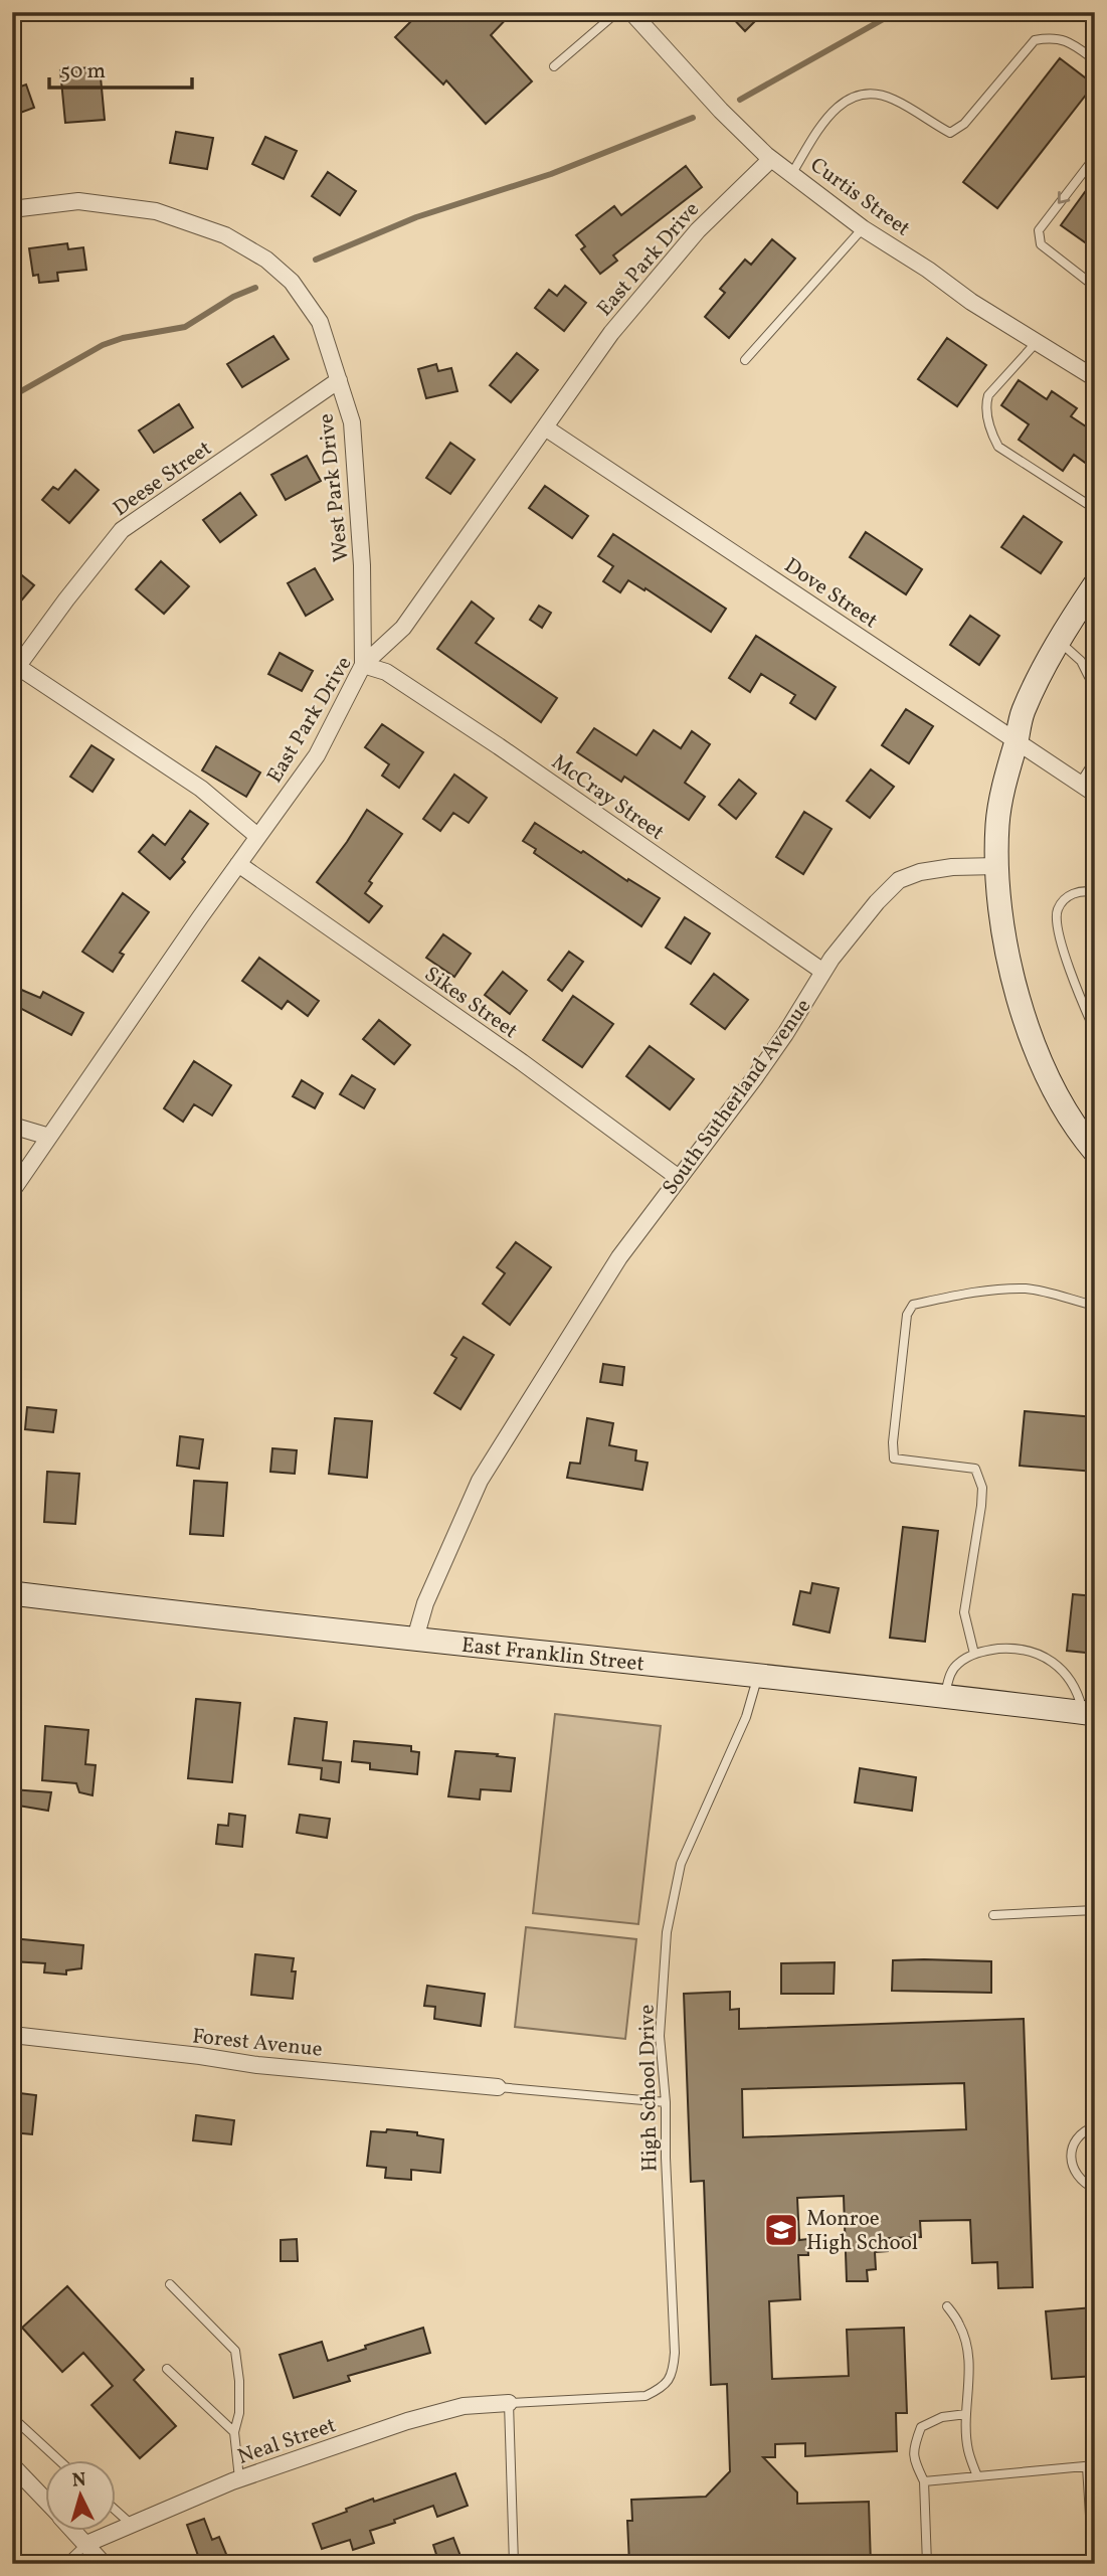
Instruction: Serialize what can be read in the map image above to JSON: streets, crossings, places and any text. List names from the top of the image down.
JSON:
{
  "streets": {
    "main road": ["East Franklin Street"],
    "street": [
      "Curtis Street",
      "East Park Drive",
      "Deese Street",
      "West Park Drive",
      "Dove Street",
      "McCray Street",
      "Sikes Street",
      "South Sutherland Avenue",
      "Forest Avenue",
      "Neal Street"
    ],
    "lane": ["High School Drive"]
  },
  "crossings": [
    ["Curtis Street", "East Park Drive"],
    ["East Park Drive", "West Park Drive"],
    ["East Park Drive", "Dove Street"],
    ["East Park Drive", "McCray Street"],
    ["East Park Drive", "Sikes Street"],
    ["Deese Street", "West Park Drive"],
    ["West Park Drive", "McCray Street"],
    ["McCray Street", "South Sutherland Avenue"],
    ["Sikes Street", "South Sutherland Avenue"],
    ["South Sutherland Avenue", "East Franklin Street"],
    ["East Franklin Street", "High School Drive"],
    ["High School Drive", "Neal Street"]
  ],
  "places": {
    "school or university": ["Monroe High School"]
  },
  "scale_bar": "50 m",
  "north": "top"
}
